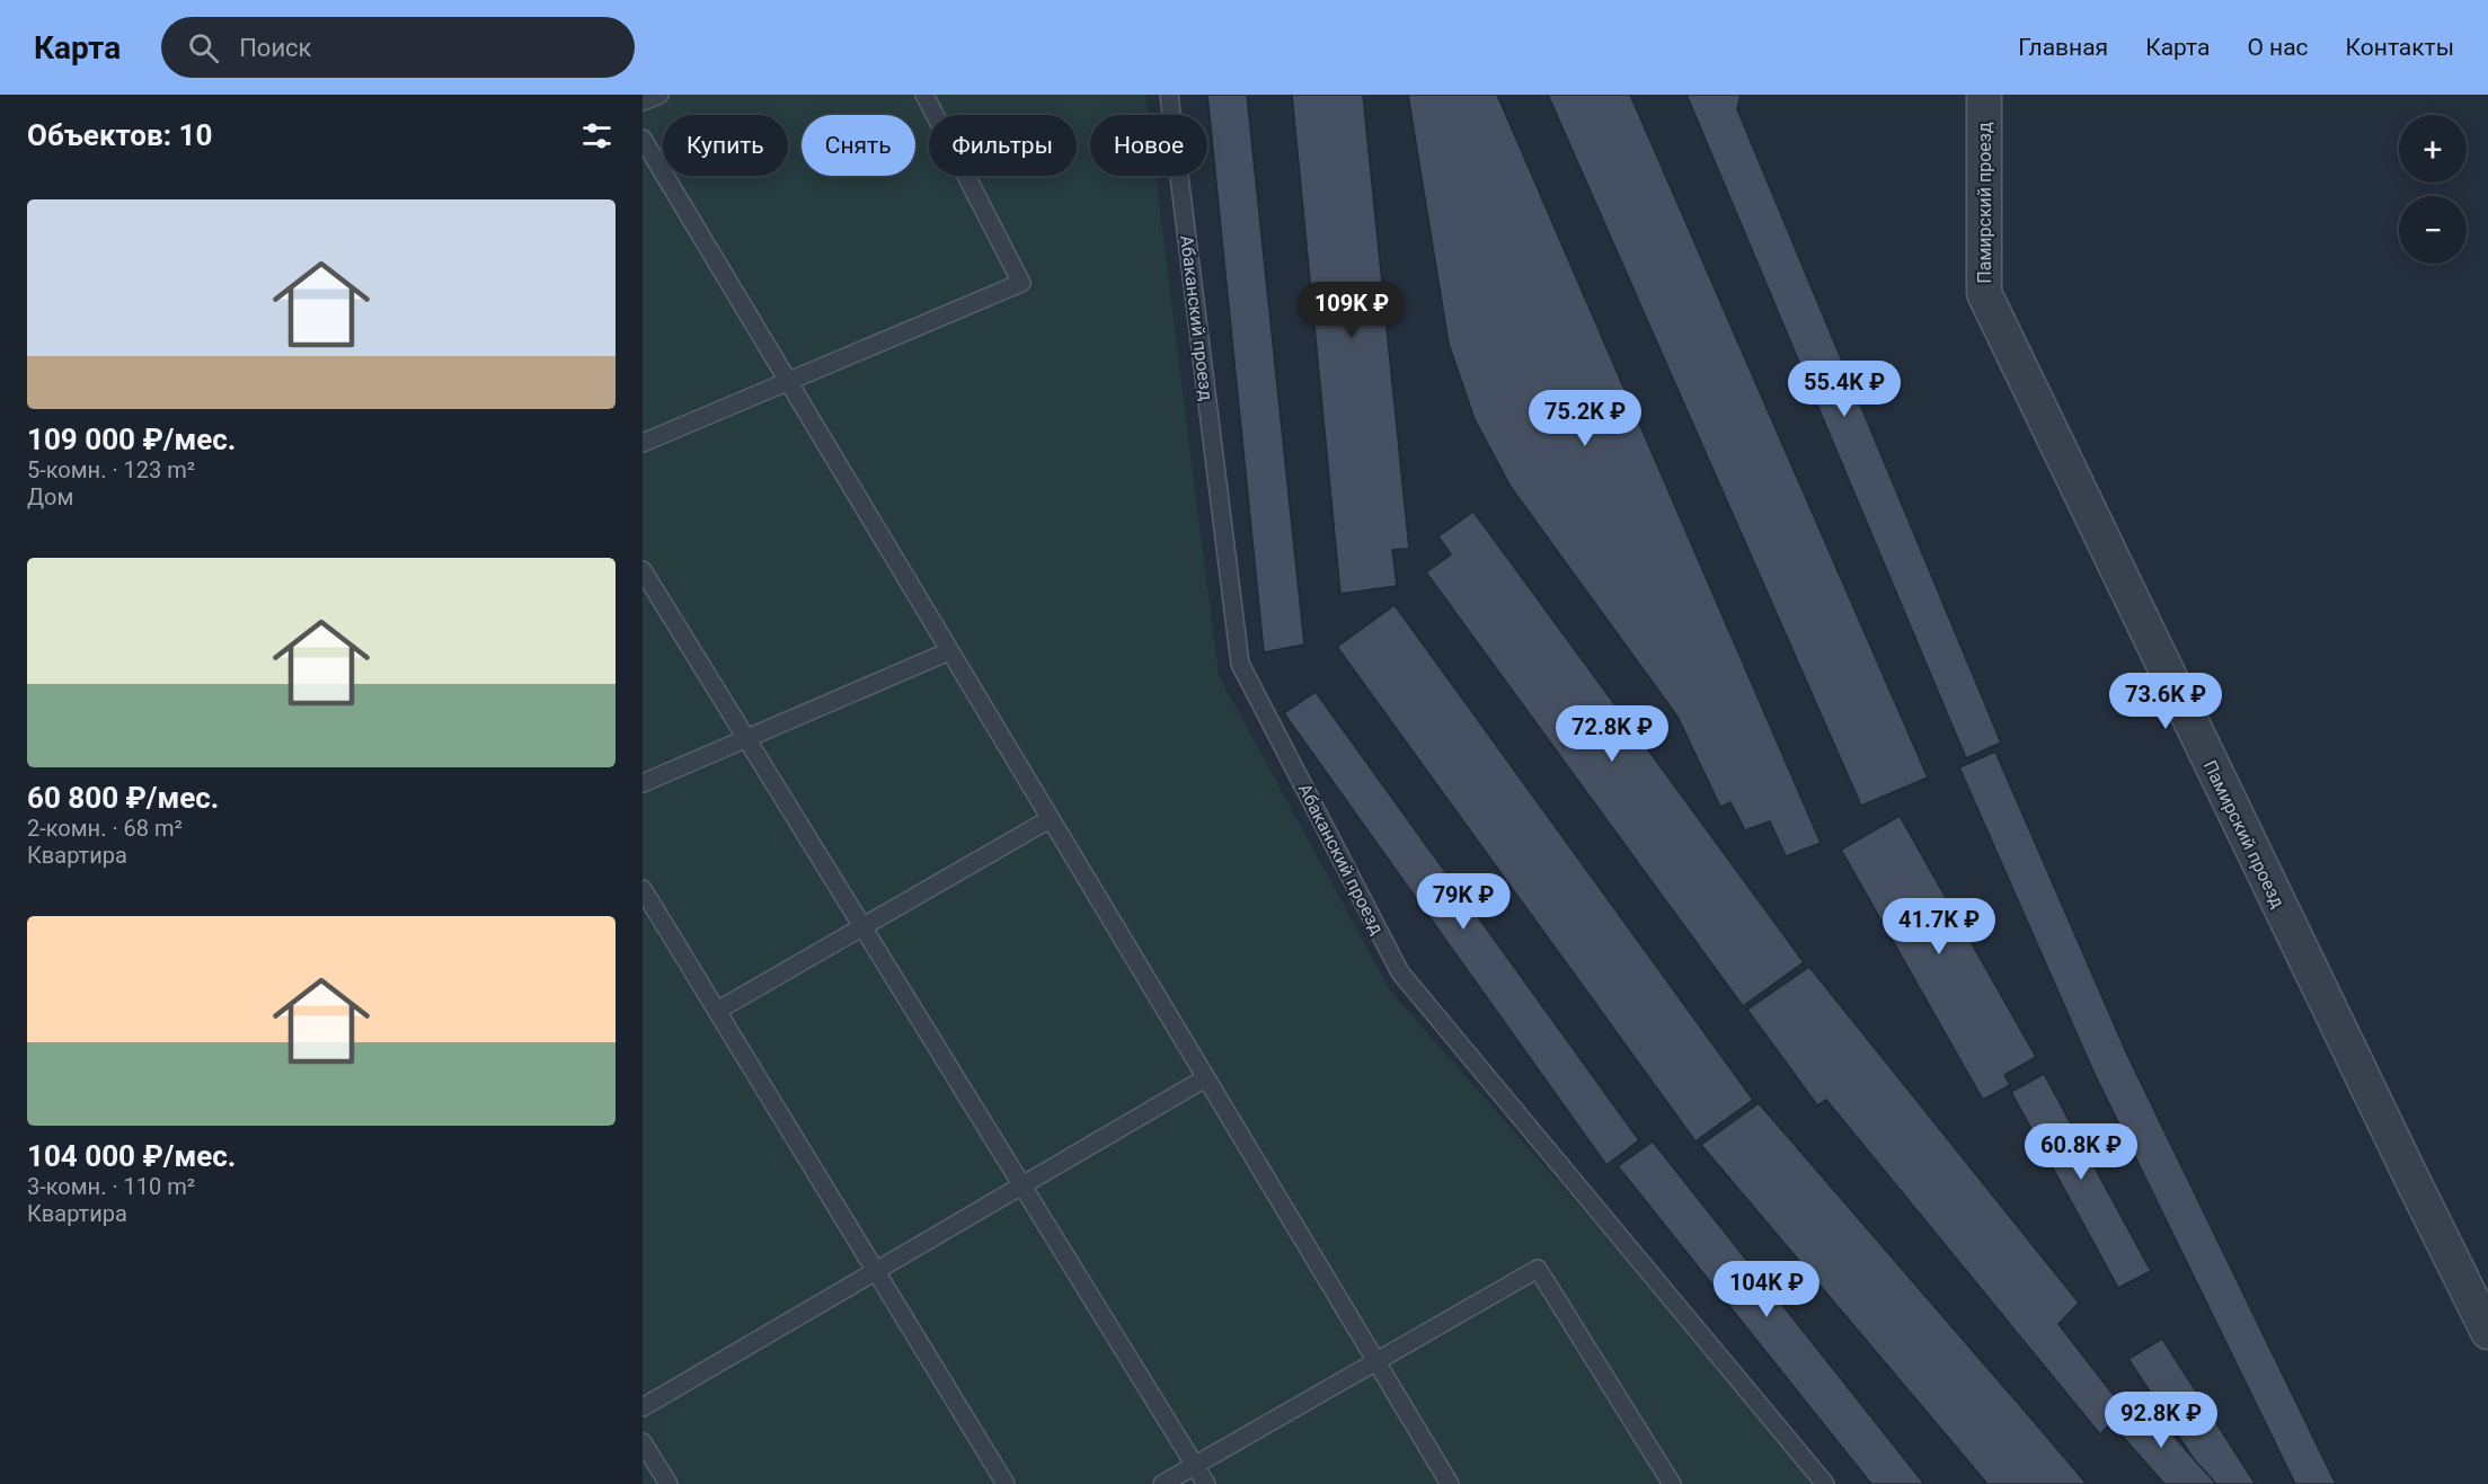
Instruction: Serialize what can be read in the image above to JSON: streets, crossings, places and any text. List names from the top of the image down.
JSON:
{
  "streets": {
    "street": ["Памирский проезд"],
    "lane": ["Абаканский проезд"]
  },
  "page": {
    "header": "Карта",
    "search": "Поиск",
    "nav": [
      "Главная",
      "Карта",
      "О нас",
      "Контакты"
    ],
    "heading": "Объектов: 10",
    "map_buttons": ["+", "−"],
    "chip": [
      "Купить",
      "Снять",
      "Фильтры",
      "Новое"
    ],
    "list": [
      {
        "name": "109 000 ₽/мес.",
        "note": "5-комн. · 123 m² · Дом"
      },
      {
        "name": "60 800 ₽/мес.",
        "note": "2-комн. · 68 m² · Квартира"
      },
      {
        "name": "104 000 ₽/мес.",
        "note": "3-комн. · 110 m² · Квартира"
      }
    ],
    "price": [
      "109K ₽",
      "55.4K ₽",
      "75.2K ₽",
      "73.6K ₽",
      "72.8K ₽",
      "79K ₽",
      "41.7K ₽",
      "60.8K ₽",
      "104K ₽",
      "92.8K ₽"
    ]
  }
}
